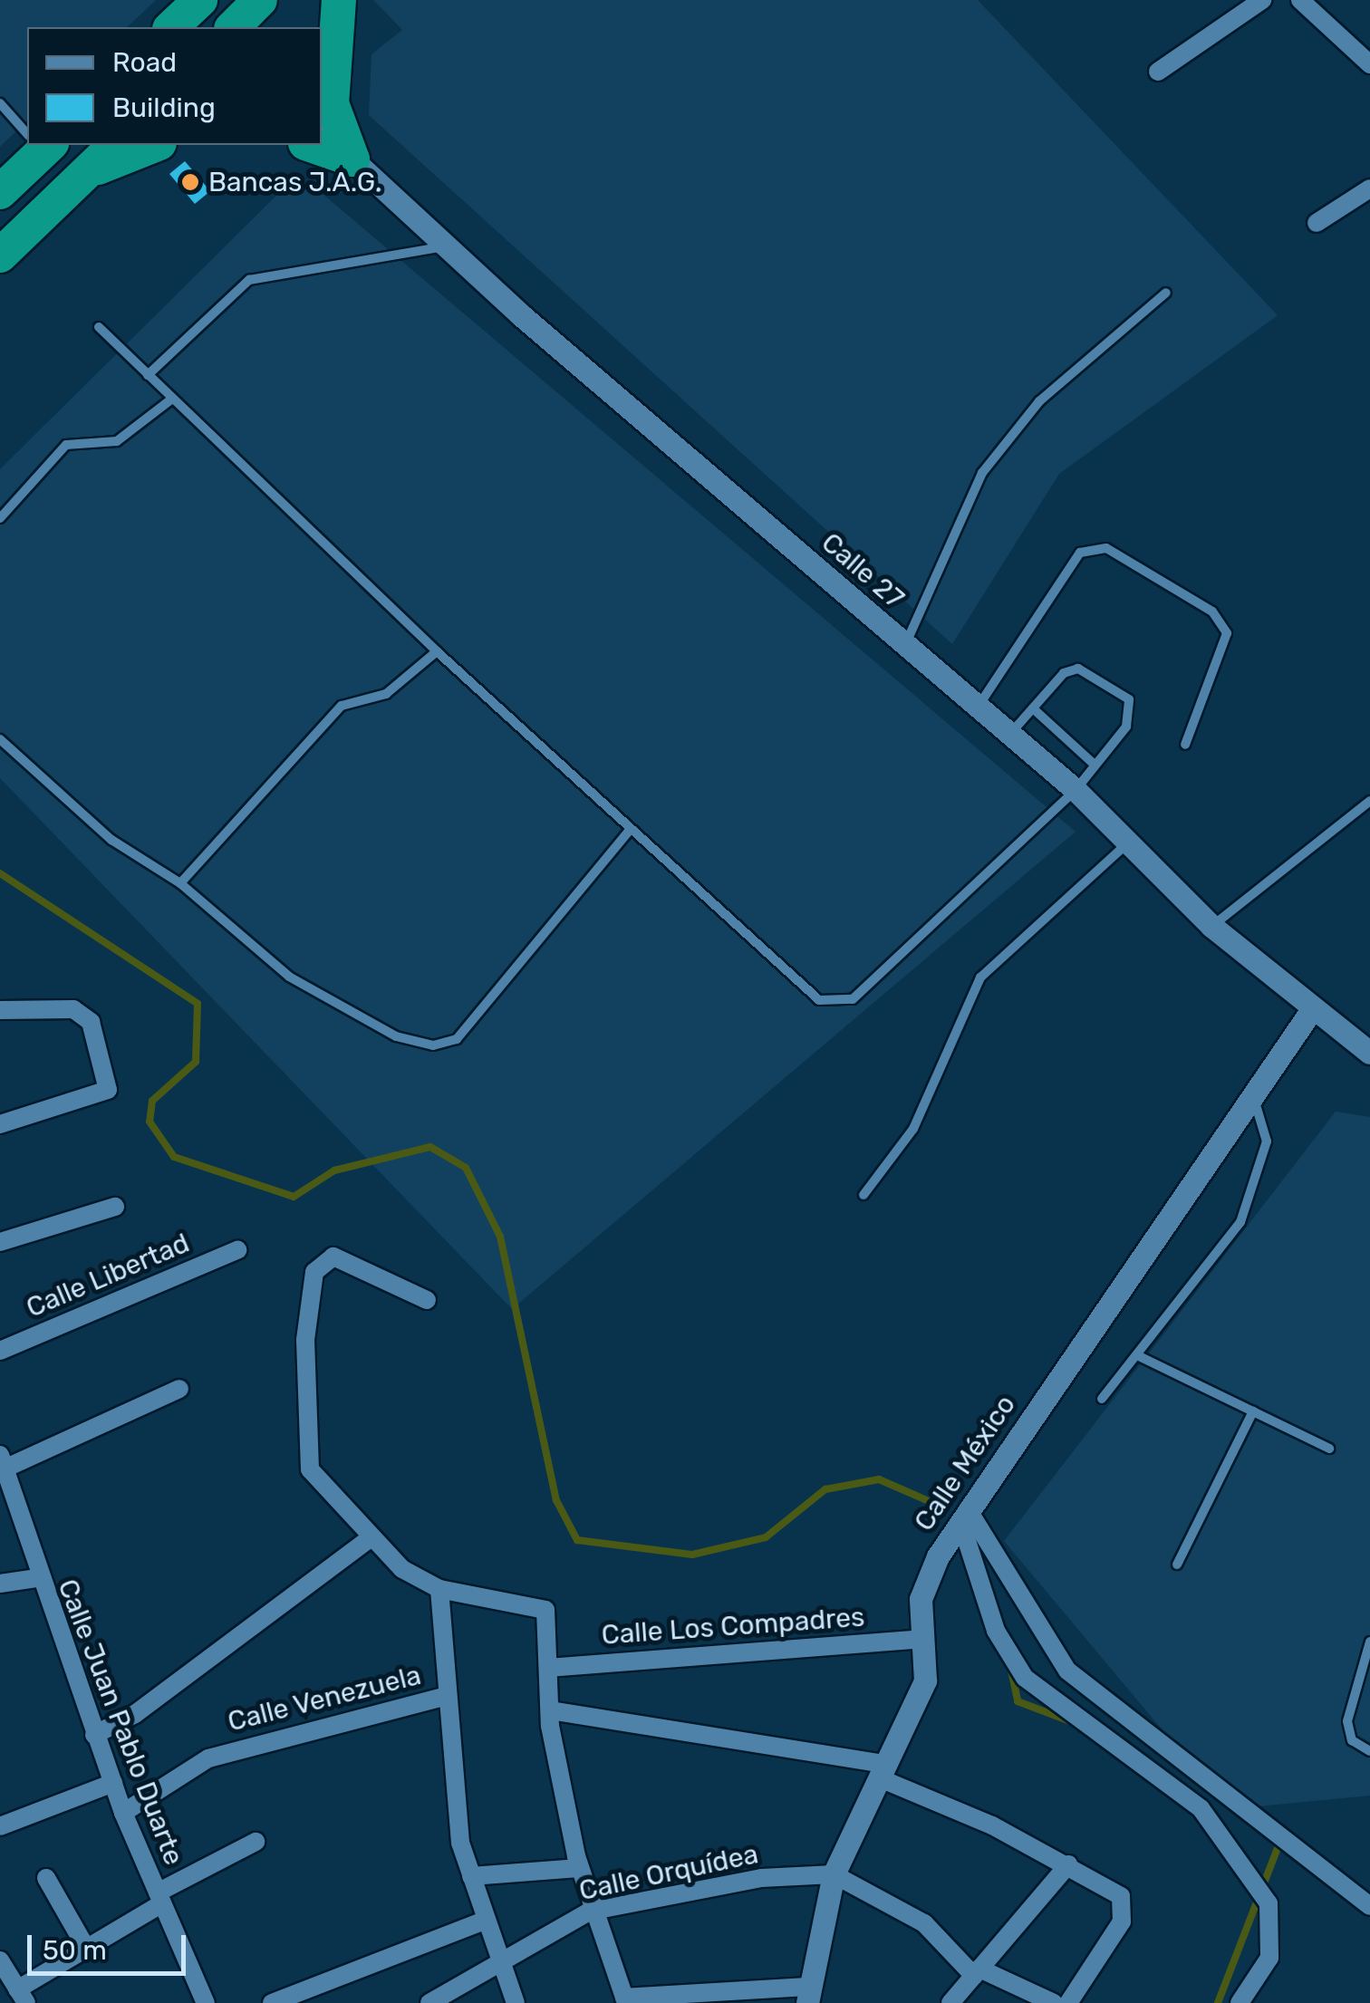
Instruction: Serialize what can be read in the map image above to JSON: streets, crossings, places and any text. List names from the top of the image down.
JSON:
{
  "streets": {
    "street": [
      "Calle 27",
      "Calle Libertad",
      "Calle México",
      "Calle Los Compadres",
      "Calle Venezuela",
      "Calle Juan Pablo Duarte",
      "Calle Orquídea"
    ]
  },
  "crossings": [
    ["Calle 27", "Calle México"],
    ["Calle México", "Calle Los Compadres"],
    ["Calle México", "Calle Orquídea"],
    ["Calle Venezuela", "Calle Juan Pablo Duarte"]
  ],
  "places": ["Bancas J.A.G."],
  "legend": ["Road", "Building"],
  "scale_bar": "50 m"
}
